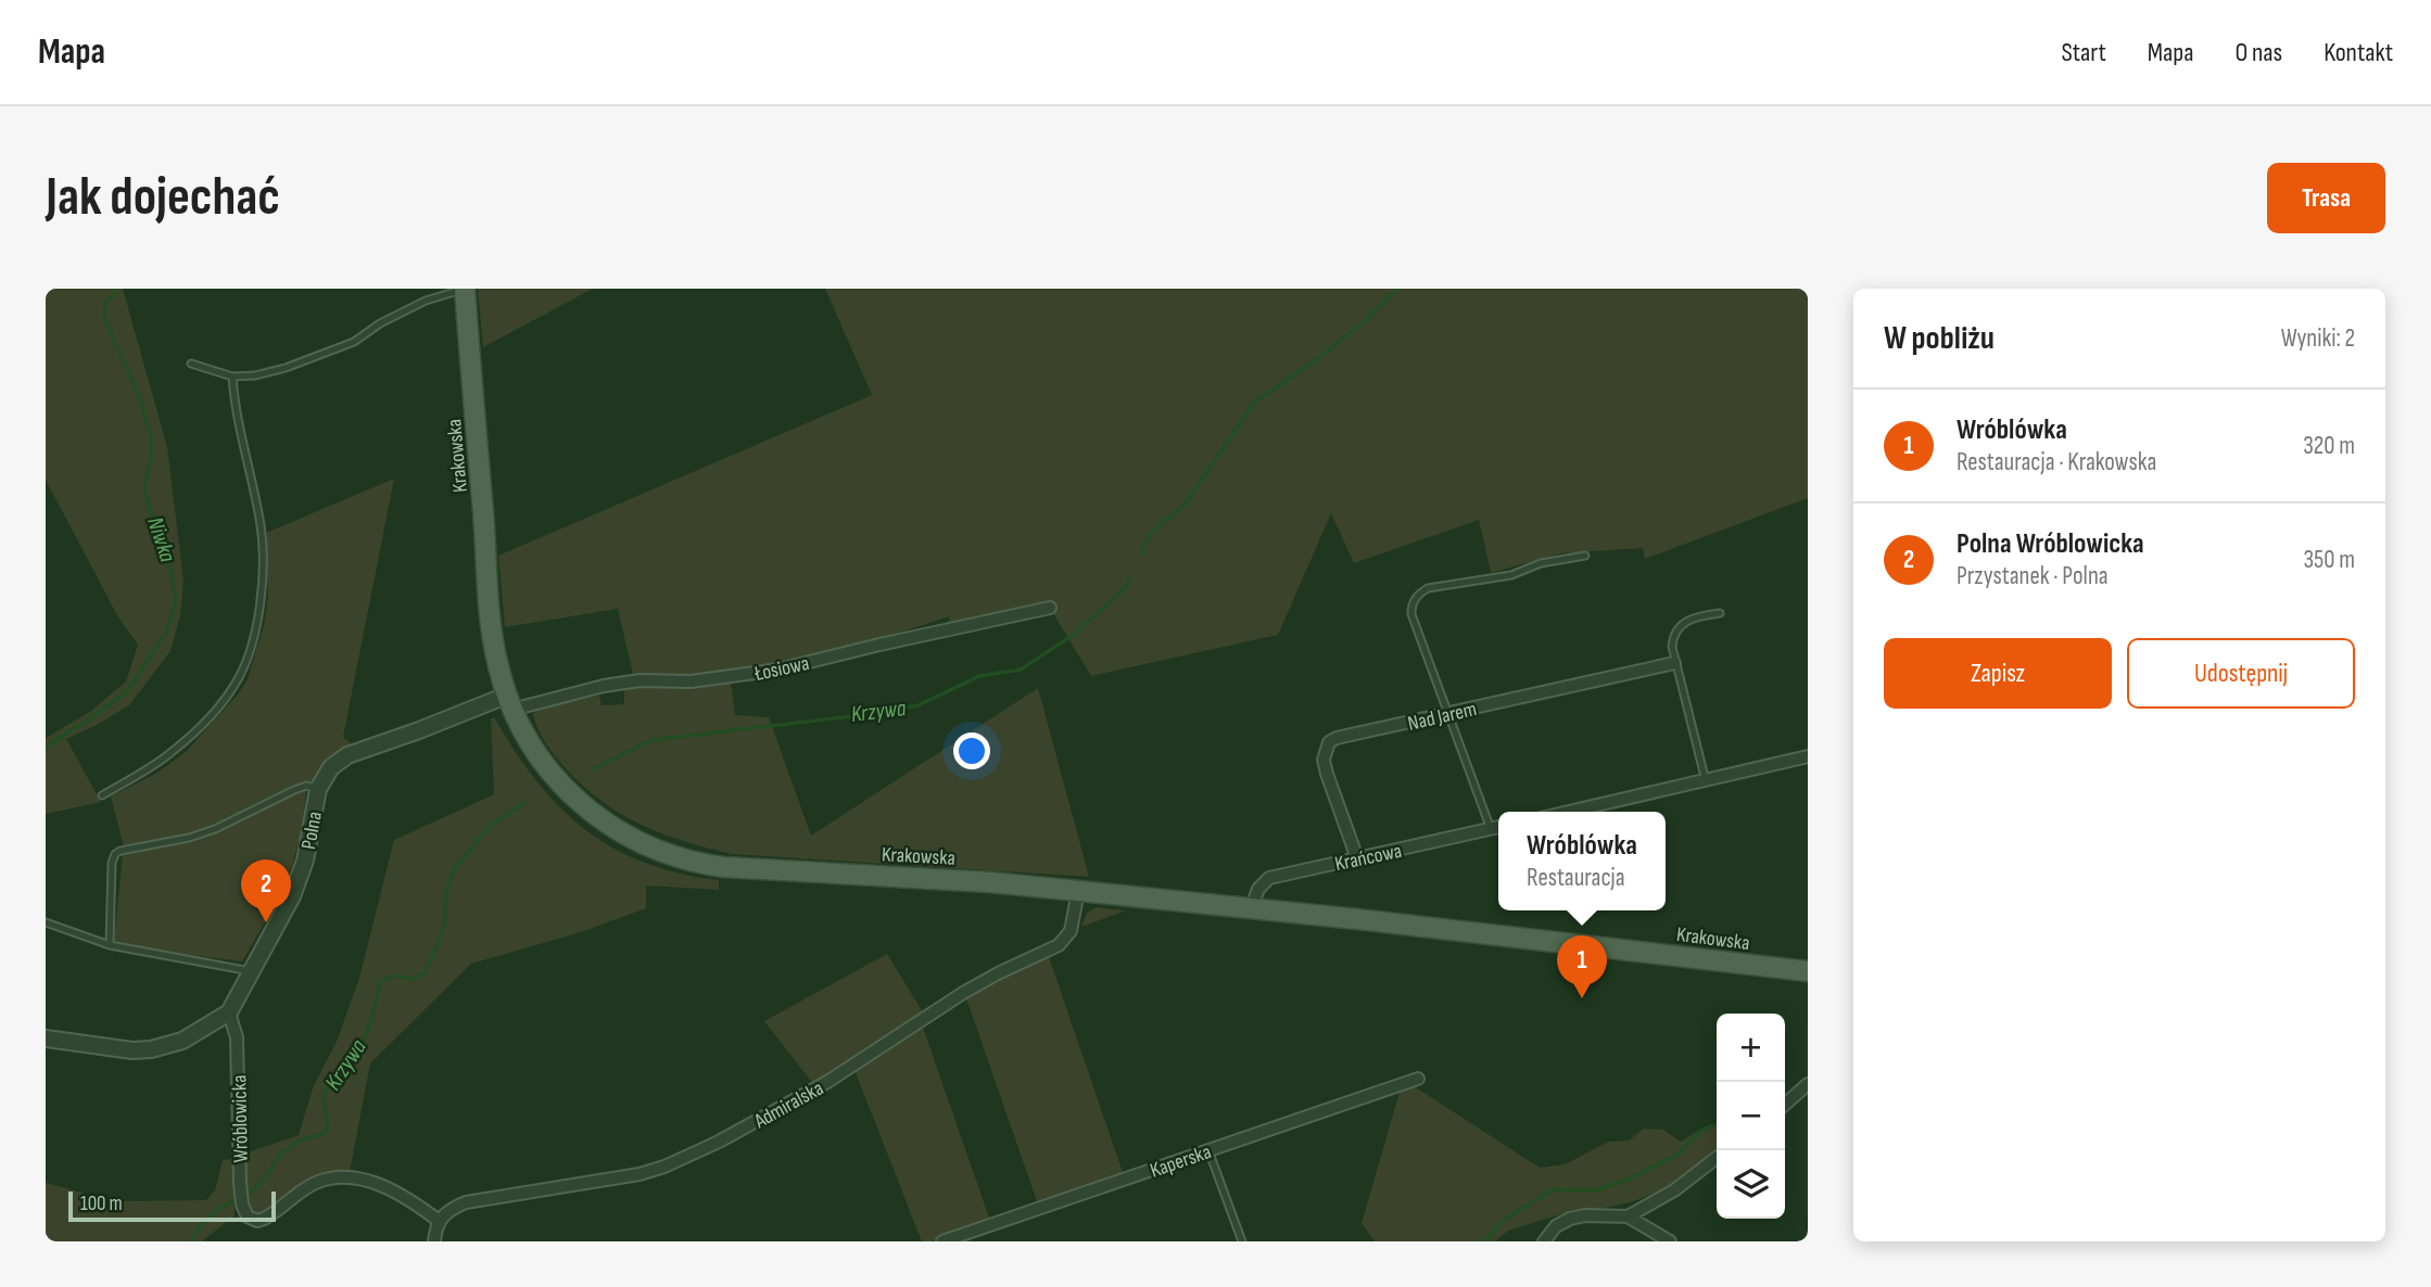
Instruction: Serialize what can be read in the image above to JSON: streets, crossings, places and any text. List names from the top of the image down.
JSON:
{
  "streets": {
    "main road": ["Krakowska"],
    "street": [
      "Łosiowa",
      "Nad Jarem",
      "Polna",
      "Krańcowa",
      "Admiralska",
      "Wróblowicka",
      "Kaperska"
    ]
  },
  "crossings": [
    ["Krakowska", "Łosiowa"],
    ["Krakowska", "Polna"],
    ["Krakowska", "Krańcowa"],
    ["Krakowska", "Admiralska"],
    ["Łosiowa", "Polna"],
    ["Nad Jarem", "Krańcowa"],
    ["Polna", "Wróblowicka"],
    ["Admiralska", "Wróblowicka"]
  ],
  "water": ["Niwka", "Krzywa"],
  "scale_bar": "100 m",
  "page": {
    "header": "Mapa",
    "nav": [
      "Start",
      "Mapa",
      "O nas",
      "Kontakt"
    ],
    "buttons": [
      "Trasa",
      ["Zapisz", "Udostępnij"]
    ],
    "title": "Jak dojechać",
    "heading": ["W pobliżu", "Wyniki: 2"],
    "list": [
      {
        "mark": "1",
        "name": "Wróblówka",
        "note": "Restauracja · Krakowska",
        "value": "320 m"
      },
      {
        "mark": "2",
        "name": "Polna Wróblowicka",
        "note": "Przystanek · Polna",
        "value": "350 m"
      }
    ],
    "popup": ["Wróblówka", "Restauracja"],
    "pins": ["2", "1"],
    "map_buttons": ["+", "−"],
    "scale": "100 m"
  }
}
